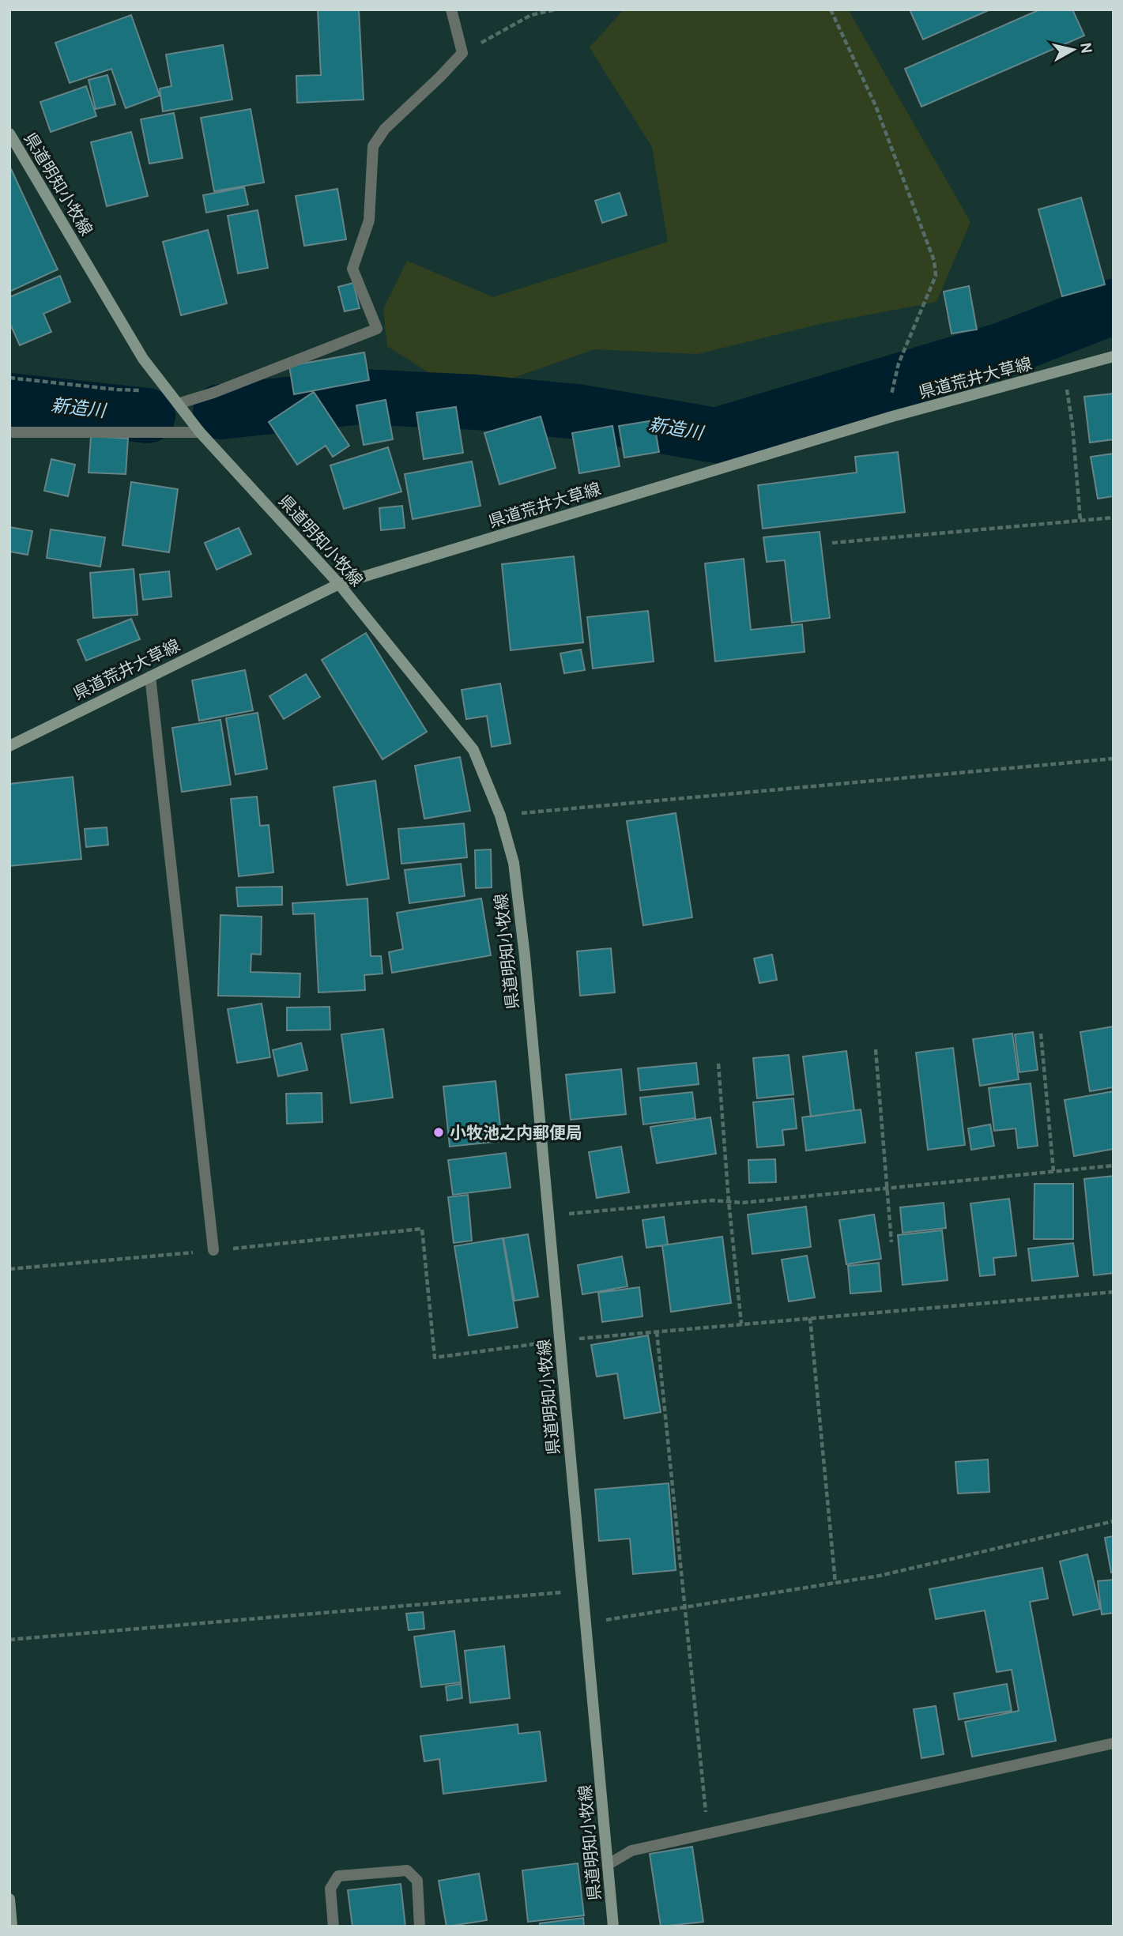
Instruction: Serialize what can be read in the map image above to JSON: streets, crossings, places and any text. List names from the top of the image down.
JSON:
{
  "streets": {
    "main road": ["県道明知小牧線", "県道荒井大草線"]
  },
  "crossings": [
    ["県道明知小牧線", "県道荒井大草線"]
  ],
  "water": ["新造川"],
  "places": ["小牧池之内郵便局"],
  "north": "right"
}
